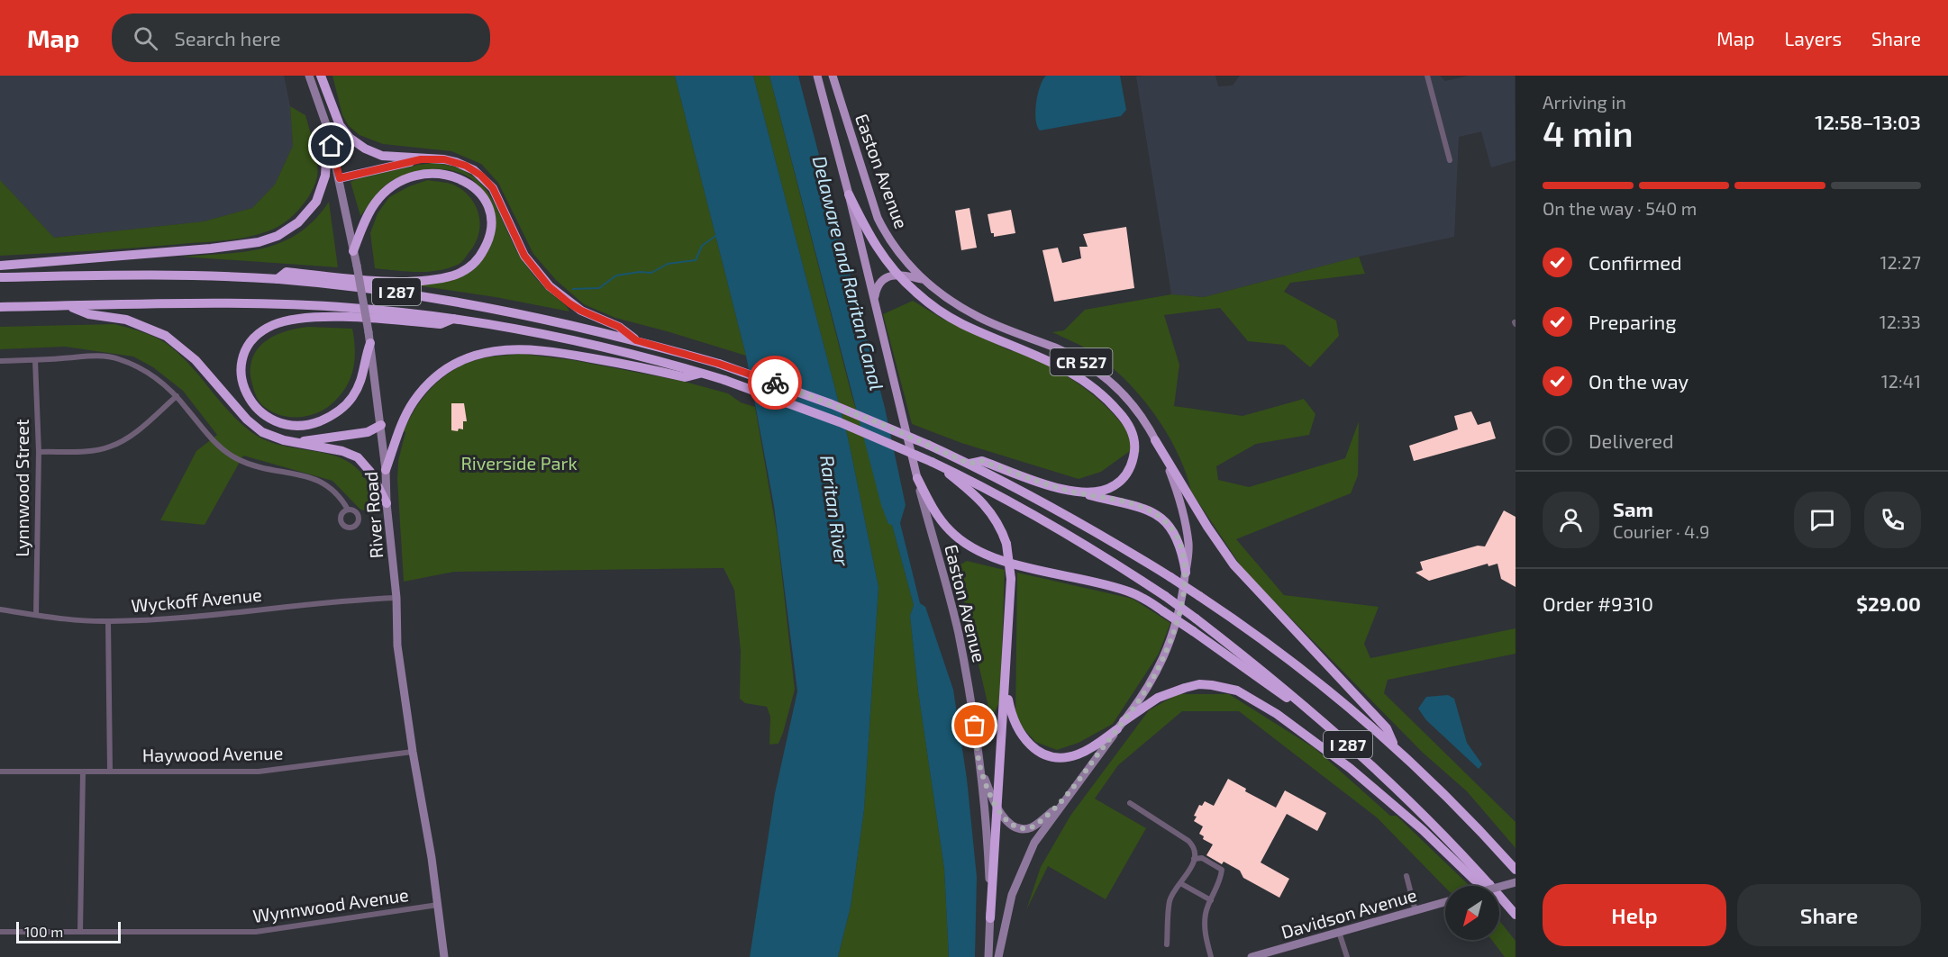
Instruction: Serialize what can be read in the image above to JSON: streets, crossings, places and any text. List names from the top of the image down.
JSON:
{
  "streets": {
    "highway": ["I 287"],
    "main road": [
      "Easton Avenue",
      "CR 527",
      "River Road",
      "Davidson Avenue"
    ],
    "street": [
      "Lynnwood Street",
      "Wyckoff Avenue",
      "Haywood Avenue",
      "Wynnwood Avenue"
    ]
  },
  "crossings": [
    ["Lynnwood Street", "Wyckoff Avenue"],
    ["River Road", "Wyckoff Avenue"],
    ["River Road", "Haywood Avenue"],
    ["River Road", "Wynnwood Avenue"]
  ],
  "water": ["Delaware and Raritan Canal", "Raritan River"],
  "parks": ["Riverside Park"],
  "scale_bar": "100 m",
  "north": "bottom left",
  "page": {
    "header": "Map",
    "search": "Search here",
    "nav": ["Map", "Layers", "Share"],
    "heading": ["4 min", "Arriving in", "12:58–13:03"],
    "panel": [
      "Sam",
      "Courier · 4.9",
      "Order #9310",
      "$29.00"
    ],
    "bar": "On the way · 540 m",
    "list": [
      ["Confirmed", "12:27"],
      ["Preparing", "12:33"],
      ["On the way", "12:41"],
      "Delivered"
    ],
    "buttons": ["Help", "Share"],
    "scale": "100 m"
  }
}
